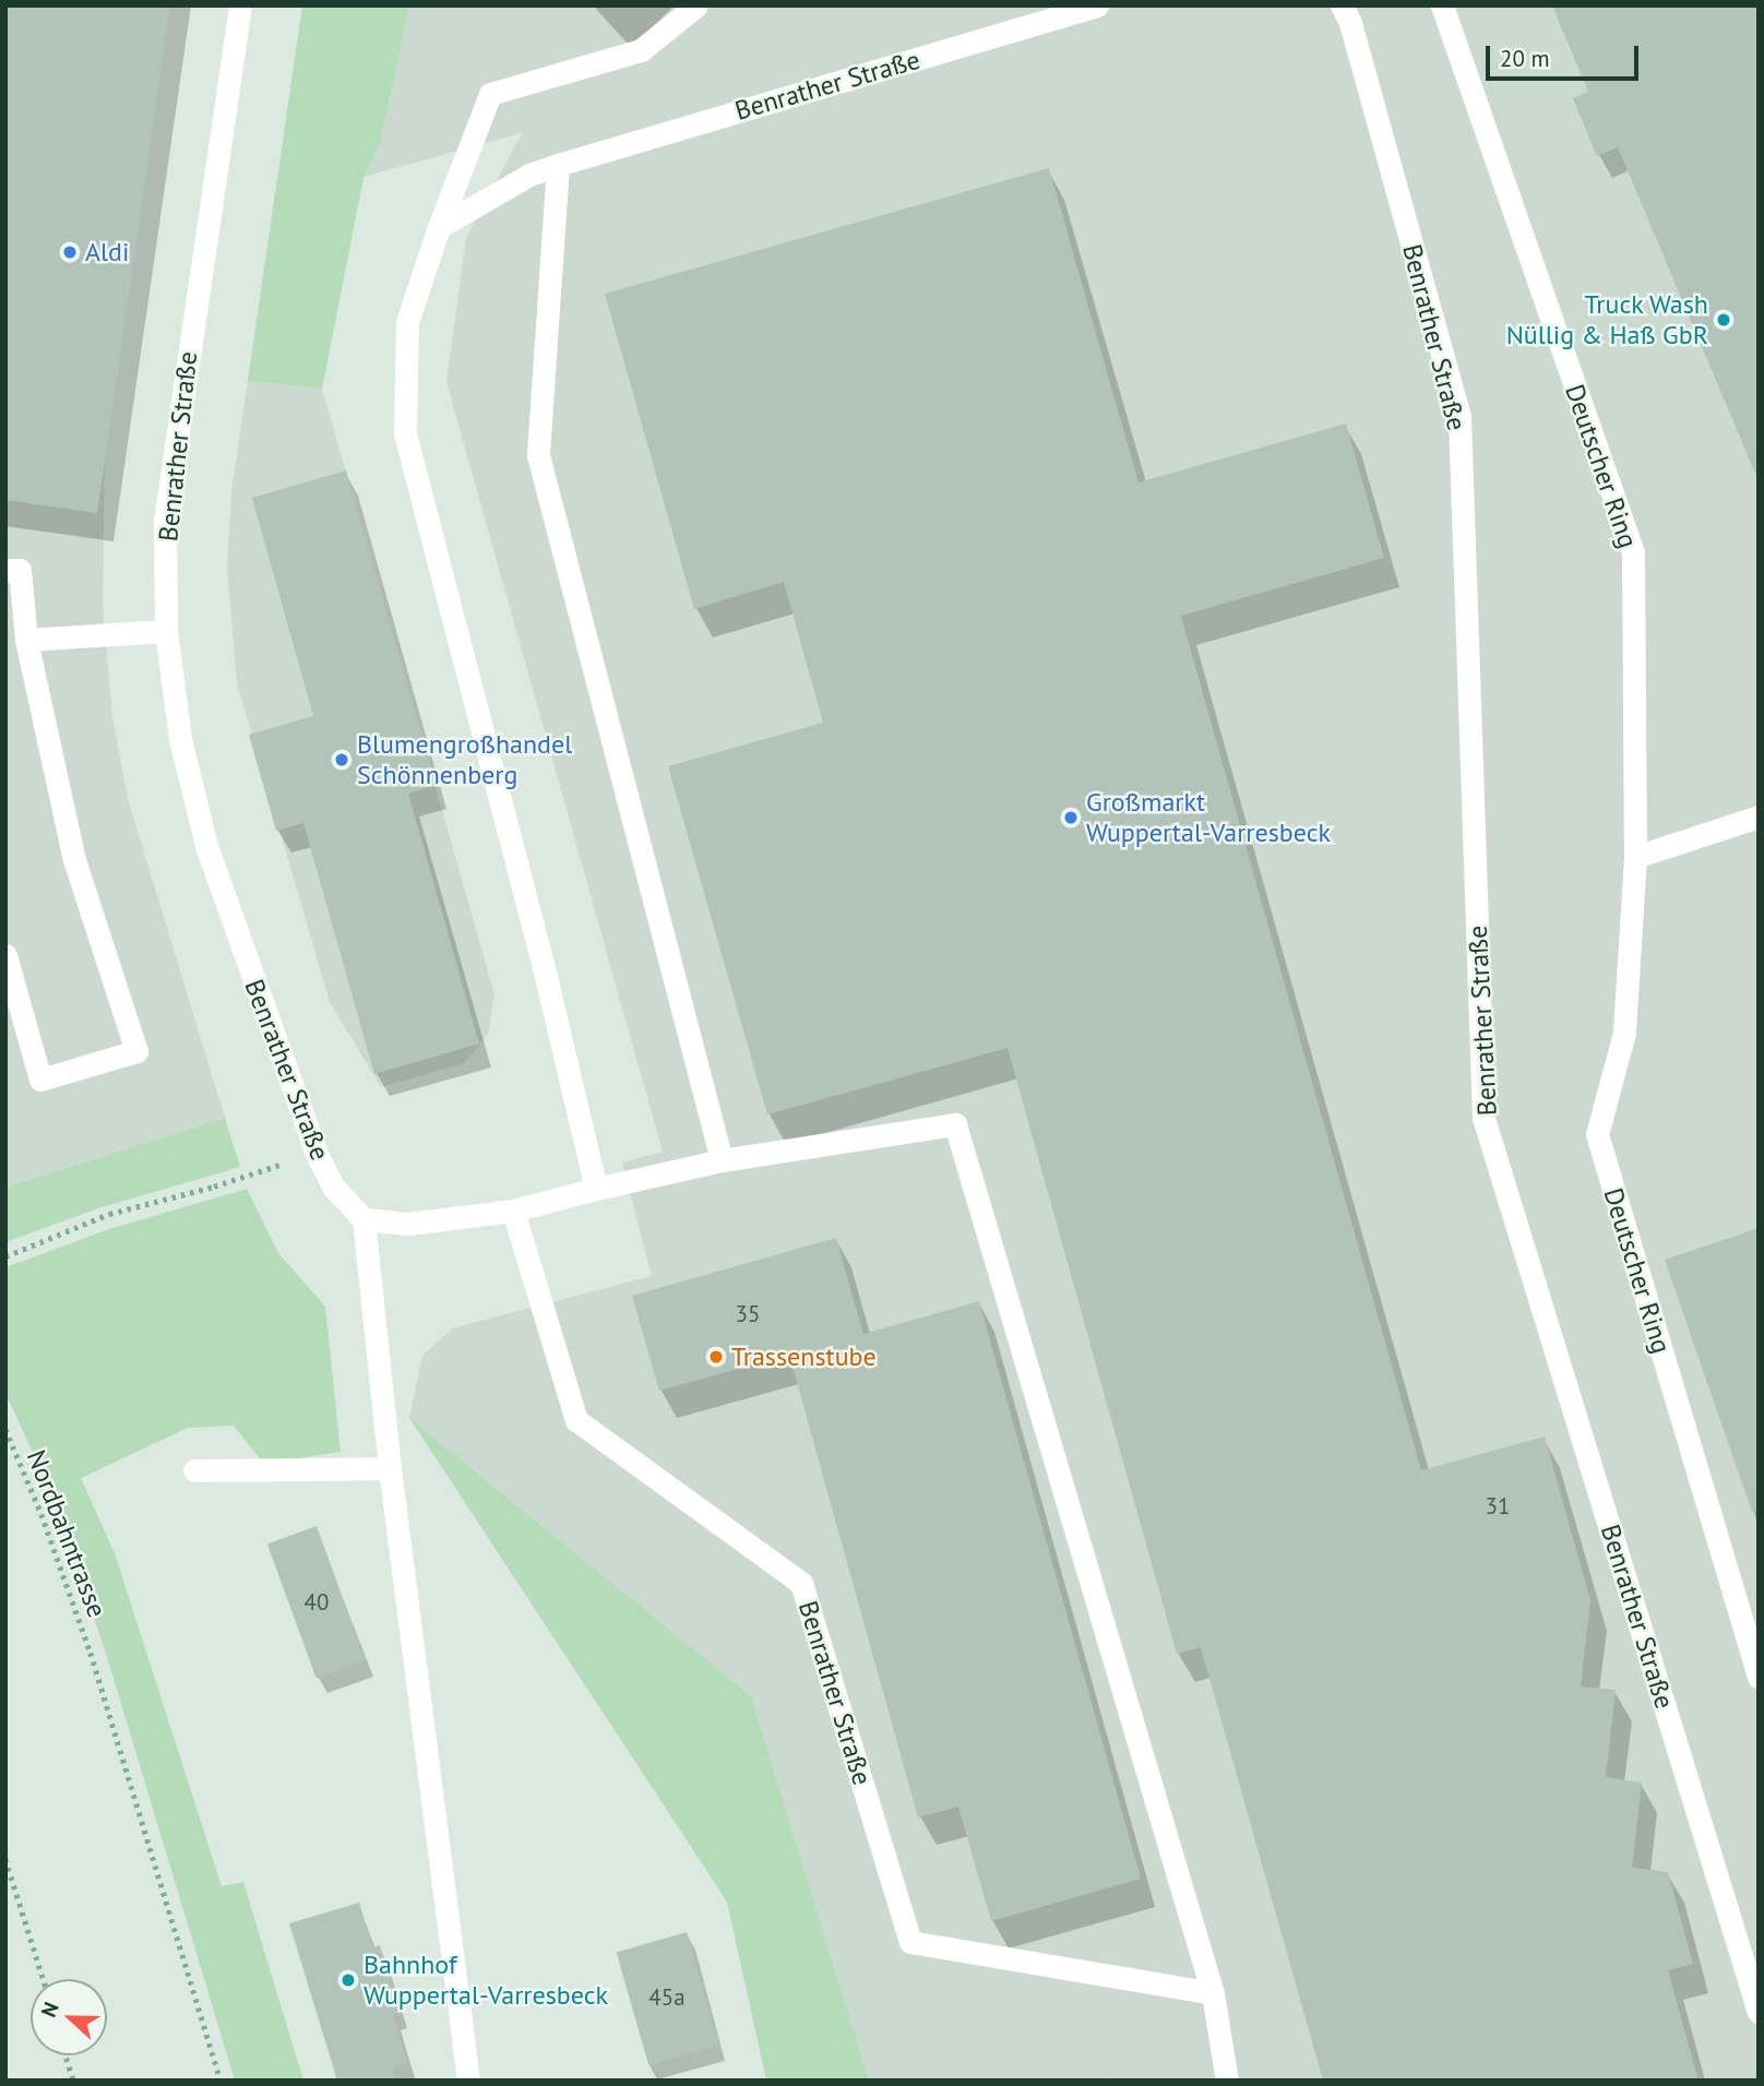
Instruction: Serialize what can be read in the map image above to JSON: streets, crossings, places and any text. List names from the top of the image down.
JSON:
{
  "streets": {
    "street": ["Benrather Straße", "Deutscher Ring"],
    "path": ["Nordbahntrasse"]
  },
  "places": [
    "Aldi",
    "Truck Wash Nüllig & Haß GbR",
    "Blumengroßhandel Schönnenberg",
    "Großmarkt Wuppertal-Varresbeck",
    "Trassenstube",
    "Bahnhof Wuppertal-Varresbeck"
  ],
  "house_numbers": [
    "35",
    "31",
    "40",
    "45a"
  ],
  "scale_bar": "20 m",
  "north": "left"
}
